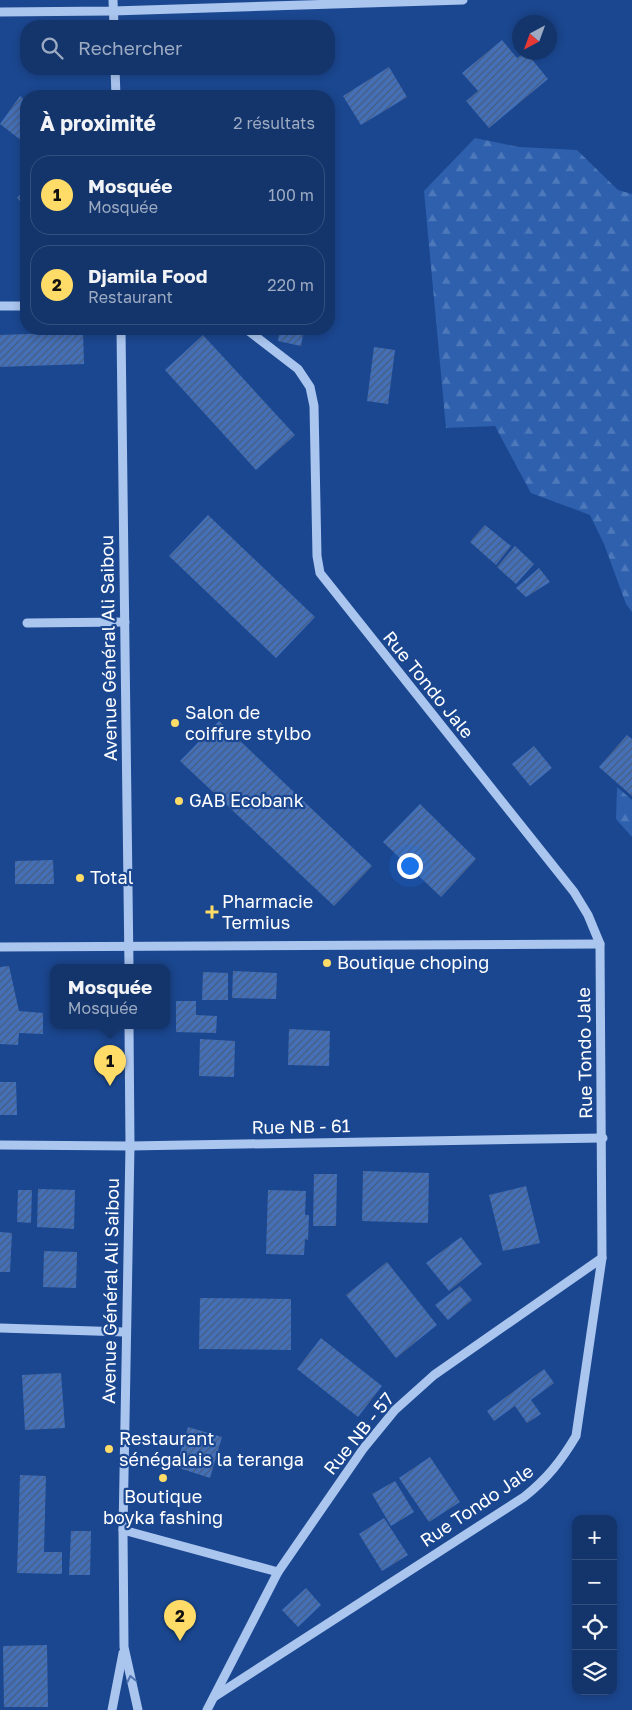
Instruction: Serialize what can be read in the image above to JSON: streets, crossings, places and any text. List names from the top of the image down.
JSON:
{
  "streets": {
    "street": [
      "Avenue Général Ali Saibou",
      "Rue Tondo Jale",
      "Rue NB - 61",
      "Rue NB - 57"
    ]
  },
  "crossings": [
    ["Avenue Général Ali Saibou", "Rue NB - 61"],
    ["Rue Tondo Jale", "Rue NB - 61"],
    ["Rue Tondo Jale", "Rue NB - 57"]
  ],
  "places": {
    "other": [
      "Salon de coiffure stylbo",
      "GAB Ecobank",
      "Total",
      "Boutique choping",
      "Restaurant sénégalais la teranga",
      "Boutique boyka fashing"
    ],
    "health": ["Pharmacie Termius"]
  },
  "north": "bottom left",
  "page": {
    "search": "Rechercher",
    "heading": ["À proximité", "2 résultats"],
    "list": [
      {
        "mark": "1",
        "name": "Mosquée",
        "note": "Mosquée",
        "value": "100 m"
      },
      {
        "mark": "2",
        "name": "Djamila Food",
        "note": "Restaurant",
        "value": "220 m"
      }
    ],
    "popup": ["Mosquée", "Mosquée"],
    "pins": ["1", "2"],
    "map_buttons": ["+", "−"]
  }
}
